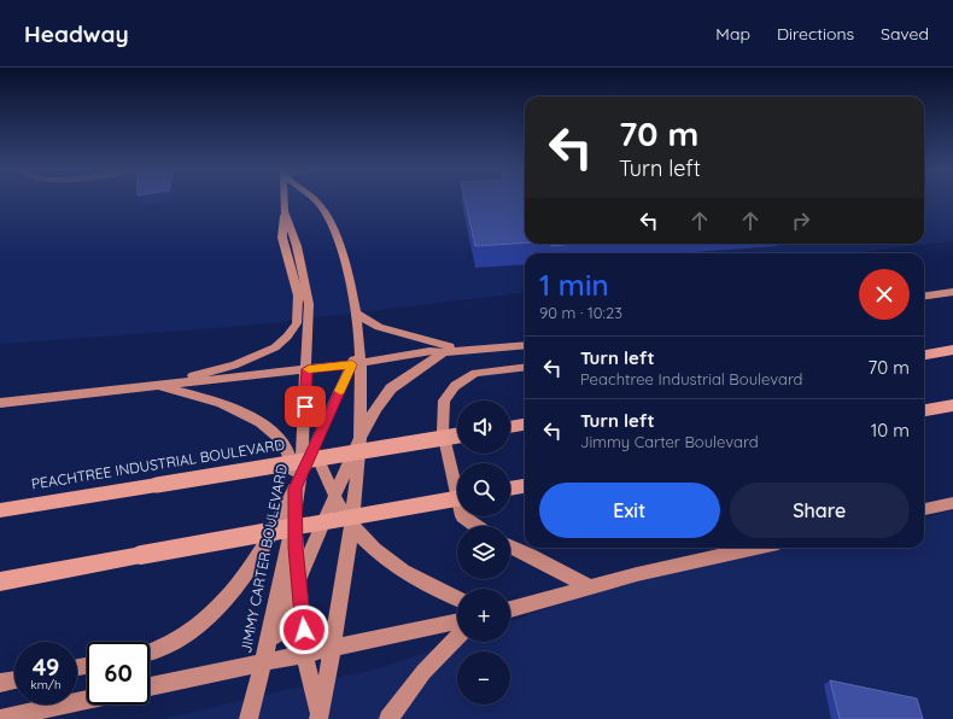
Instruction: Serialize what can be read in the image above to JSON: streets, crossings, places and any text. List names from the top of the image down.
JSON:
{
  "streets": {
    "highway": ["PEACHTREE INDUSTRIAL BOULEVARD"],
    "main road": ["JIMMY CARTER BOULEVARD"]
  },
  "page": {
    "header": "Headway",
    "nav": ["Map", "Directions", "Saved"],
    "turn": ["70 m", "Turn left"],
    "heading": ["1 min", "90 m · 10:23"],
    "list": [
      {
        "name": "Turn left",
        "note": "Peachtree Industrial Boulevard",
        "value": "70 m"
      },
      {
        "name": "Turn left",
        "note": "Jimmy Carter Boulevard",
        "value": "10 m"
      }
    ],
    "map_buttons": ["+", "−"],
    "buttons": ["Exit", "Share"],
    "speed": "49 km/h",
    "limit": "60"
  }
}
